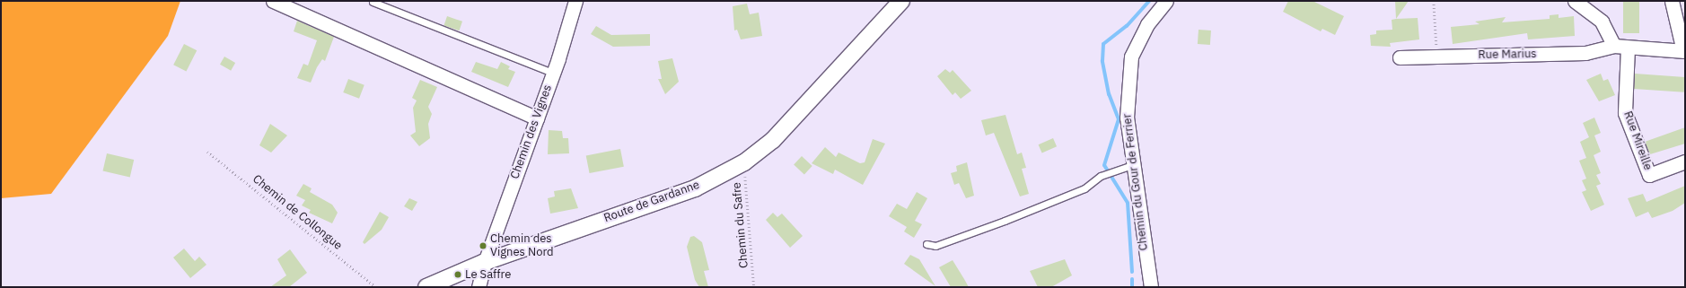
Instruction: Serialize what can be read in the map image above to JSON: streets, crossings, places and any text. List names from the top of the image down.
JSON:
{
  "streets": {
    "street": [
      "Rue Marius",
      "Chemin des Vignes",
      "Rue Mireille",
      "Chemin du Gour de Ferrier",
      "Route de Gardanne"
    ],
    "path": ["Chemin de Collongue", "Chemin du Safre"]
  },
  "crossings": [
    ["Chemin des Vignes", "Route de Gardanne"],
    ["Route de Gardanne", "Chemin du Safre"]
  ],
  "places": ["Chemin des Vignes Nord", "Le Saffre"]
}
